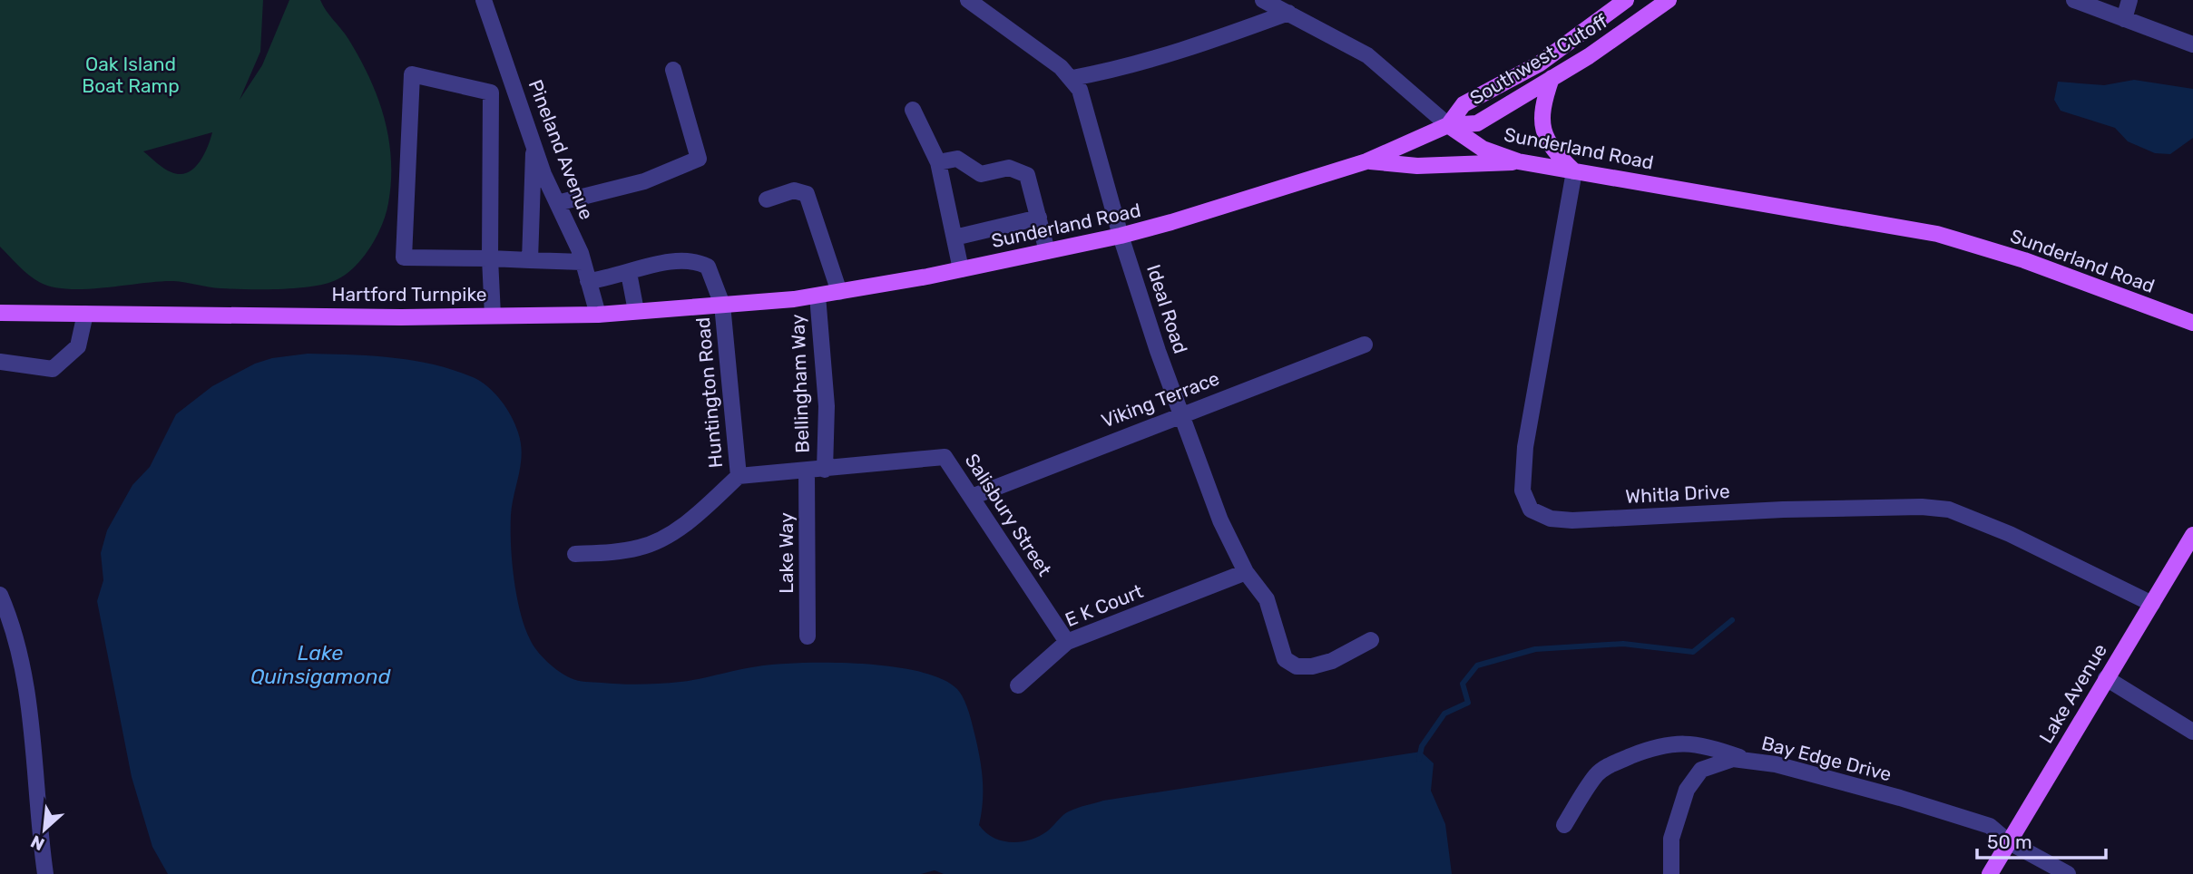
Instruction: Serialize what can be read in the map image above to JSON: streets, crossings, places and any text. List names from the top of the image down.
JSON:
{
  "streets": {
    "main road": [
      "Southwest Cutoff",
      "Sunderland Road",
      "Hartford Turnpike",
      "Lake Avenue"
    ],
    "street": [
      "Pineland Avenue",
      "Ideal Road",
      "Bellingham Way",
      "Huntington Road",
      "Viking Terrace",
      "Whitla Drive",
      "Salisbury Street",
      "Lake Way",
      "E K Court",
      "Bay Edge Drive"
    ]
  },
  "crossings": [
    ["Southwest Cutoff", "Sunderland Road"],
    ["Sunderland Road", "Hartford Turnpike"],
    ["Sunderland Road", "Ideal Road"],
    ["Sunderland Road", "Bellingham Way"],
    ["Sunderland Road", "Whitla Drive"],
    ["Pineland Avenue", "Hartford Turnpike"],
    ["Pineland Avenue", "Huntington Road"],
    ["Hartford Turnpike", "Bellingham Way"],
    ["Hartford Turnpike", "Huntington Road"],
    ["Ideal Road", "Viking Terrace"],
    ["Ideal Road", "E K Court"],
    ["Bellingham Way", "Salisbury Street"],
    ["Huntington Road", "Salisbury Street"],
    ["Viking Terrace", "Salisbury Street"],
    ["Whitla Drive", "Lake Avenue"],
    ["Salisbury Street", "Lake Way"],
    ["Salisbury Street", "E K Court"],
    ["Lake Avenue", "Bay Edge Drive"]
  ],
  "water": ["Lake Quinsigamond"],
  "parks": ["Oak Island Boat Ramp"],
  "scale_bar": "50 m",
  "north": "bottom left"
}
